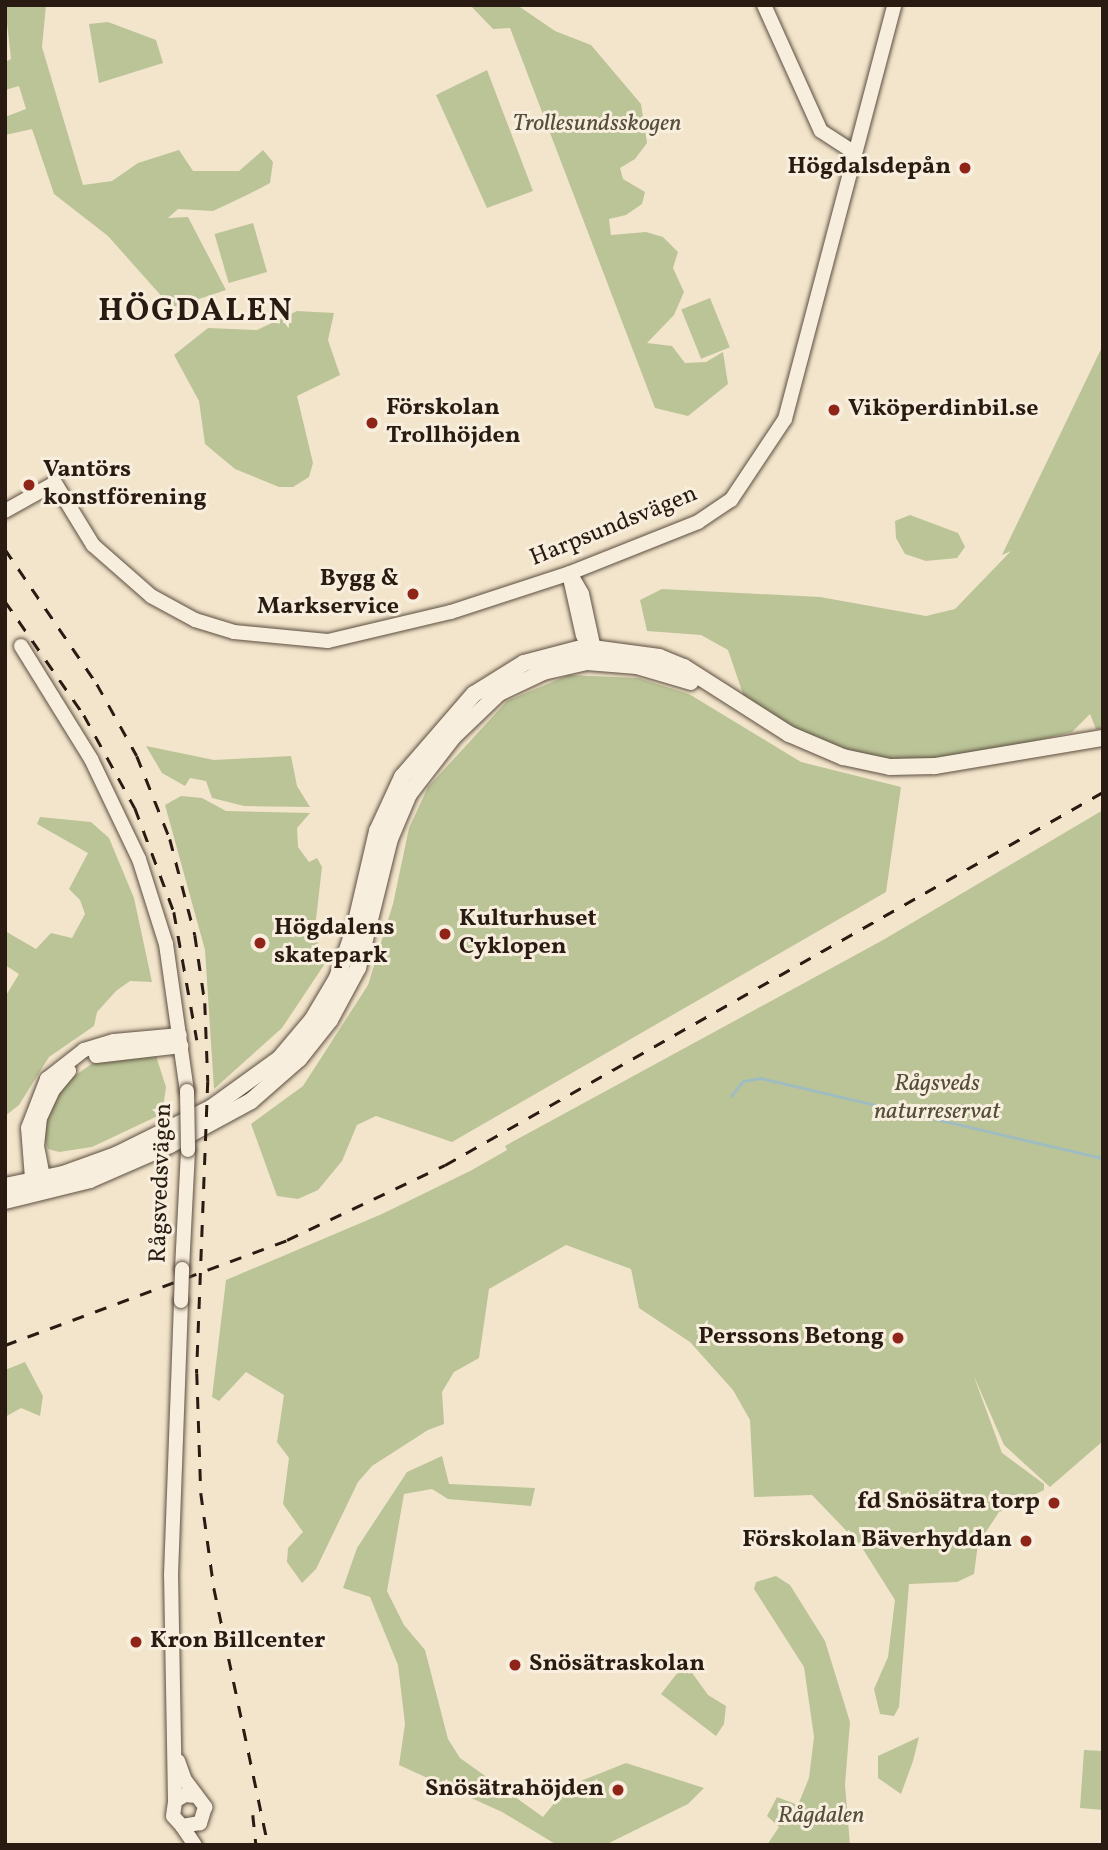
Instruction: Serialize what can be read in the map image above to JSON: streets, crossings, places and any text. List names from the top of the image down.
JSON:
{
  "streets": {
    "street": ["Harpsundsvägen", "Rågsvedsvägen"]
  },
  "districts": ["HÖGDALEN"],
  "parks": ["Trollesundsskogen", "Rågsveds naturreservat", "Rågdalen"],
  "places": [
    "Högdalsdepån",
    "Viköperdinbil.se",
    "Förskolan Trollhöjden",
    "Vantörs konstförening",
    "Bygg & Markservice",
    "Kulturhuset Cyklopen",
    "Högdalens skatepark",
    "Perssons Betong",
    "fd Snösätra torp",
    "Förskolan Bäverhyddan",
    "Kron Billcenter",
    "Snösätraskolan",
    "Snösätrahöjden"
  ]
}
